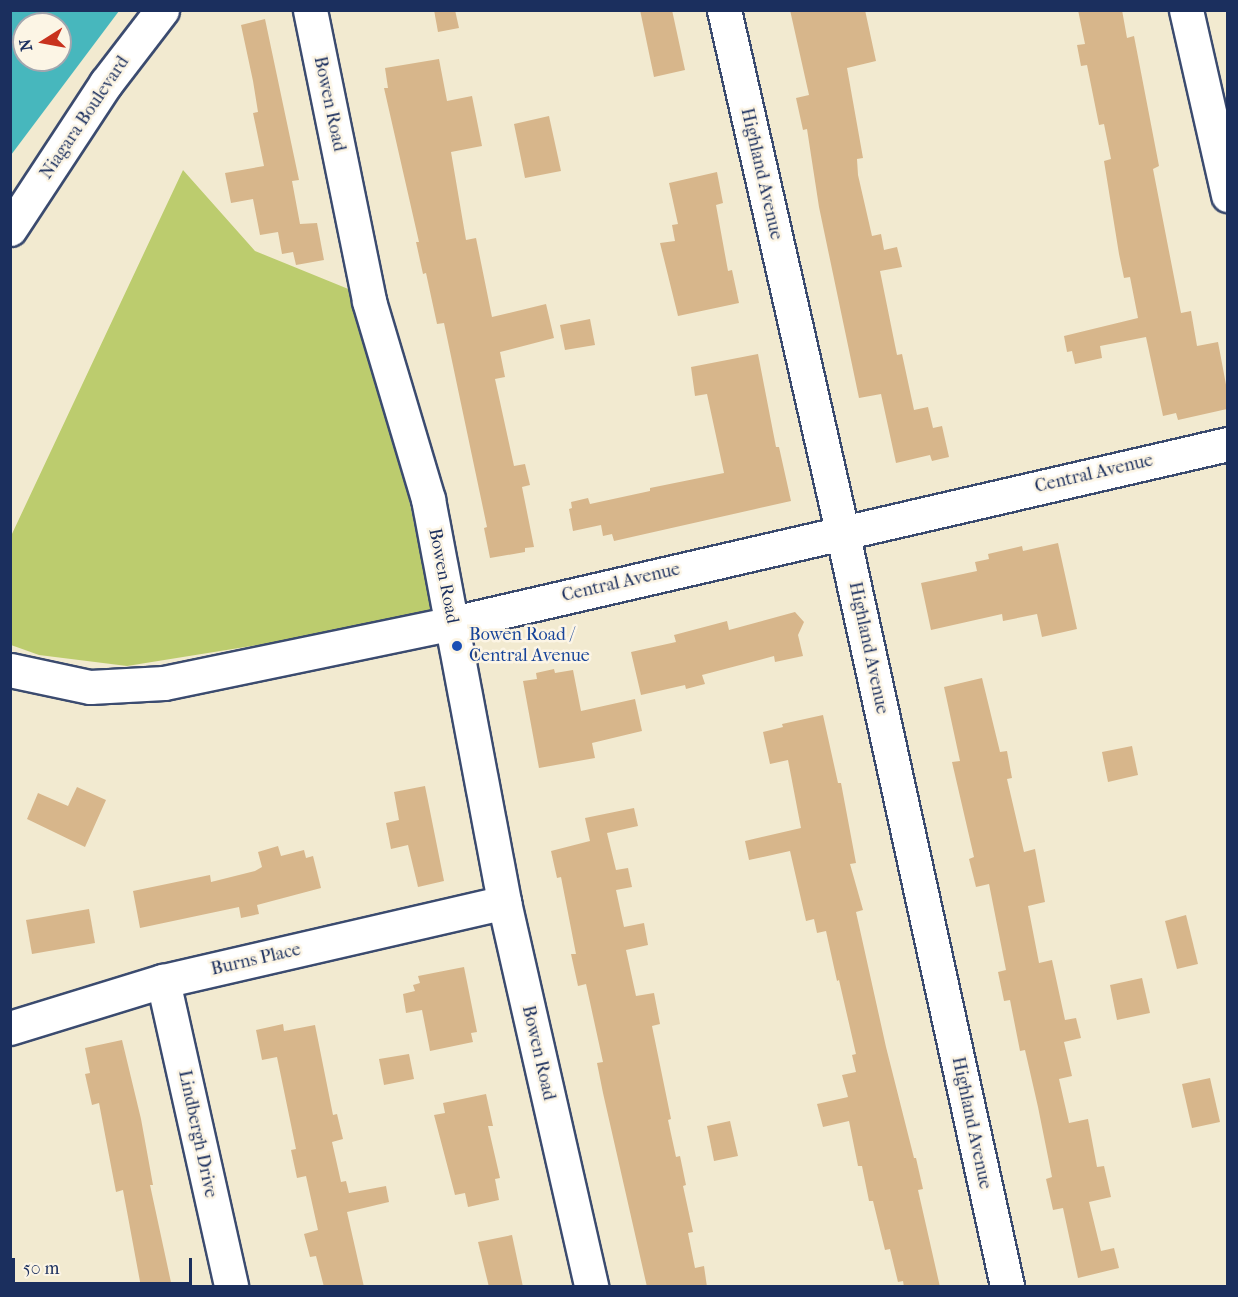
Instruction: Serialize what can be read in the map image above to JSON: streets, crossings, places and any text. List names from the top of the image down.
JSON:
{
  "streets": {
    "street": [
      "Bowen Road",
      "Niagara Boulevard",
      "Highland Avenue",
      "Central Avenue",
      "Burns Place",
      "Lindbergh Drive"
    ]
  },
  "crossings": [
    ["Bowen Road", "Central Avenue"],
    ["Bowen Road", "Burns Place"],
    ["Highland Avenue", "Central Avenue"],
    ["Burns Place", "Lindbergh Drive"]
  ],
  "places": ["Bowen Road / Central Avenue"],
  "scale_bar": "50 m",
  "north": "left"
}
